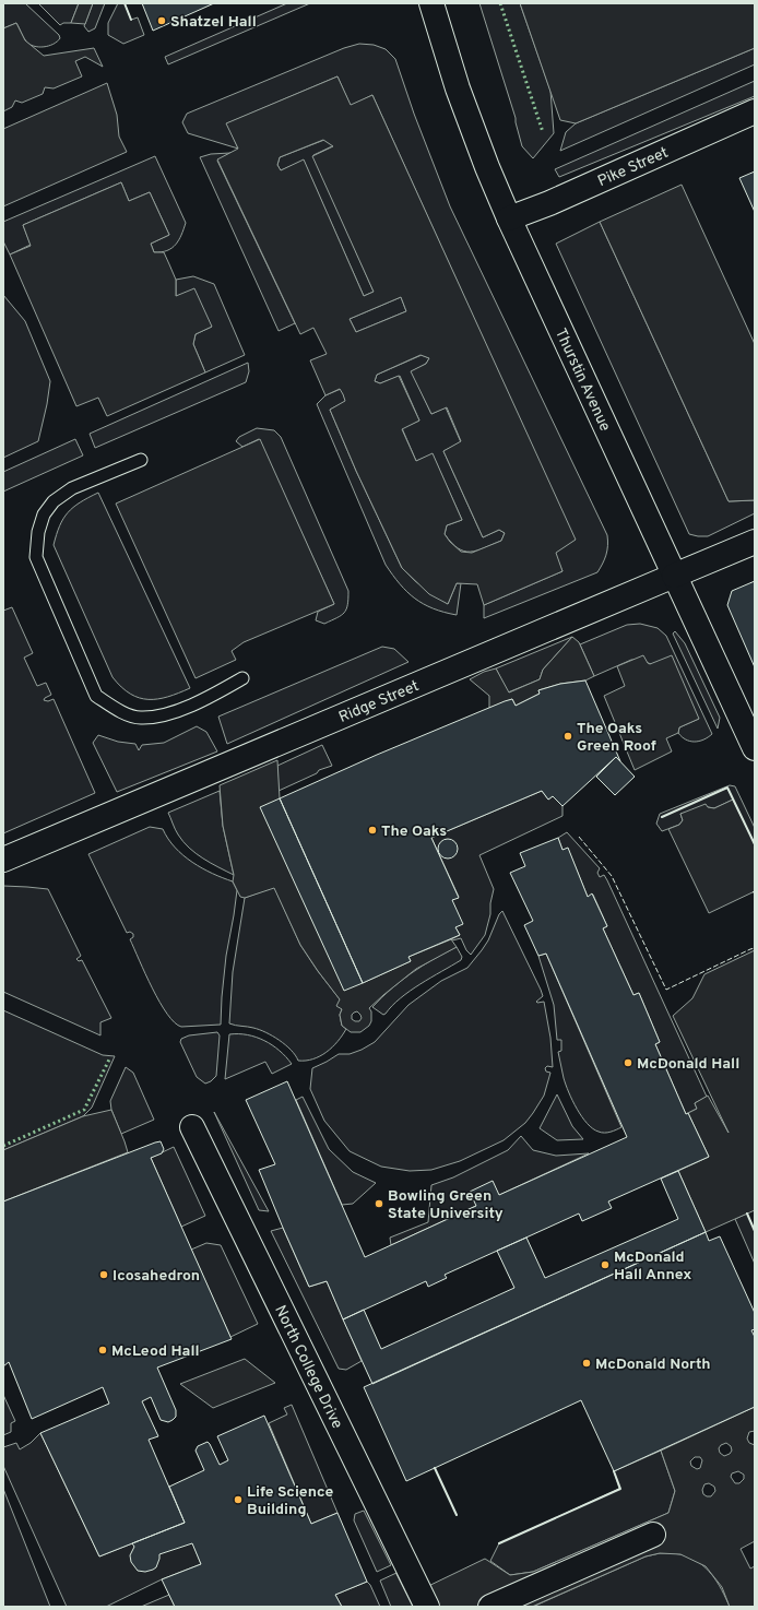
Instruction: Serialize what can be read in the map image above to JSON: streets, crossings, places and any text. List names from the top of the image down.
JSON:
{
  "streets": {
    "street": [
      "Pike Street",
      "Thurstin Avenue",
      "Ridge Street",
      "North College Drive"
    ]
  },
  "crossings": [
    ["Pike Street", "Thurstin Avenue"],
    ["Thurstin Avenue", "Ridge Street"]
  ],
  "places": [
    "Shatzel Hall",
    "The Oaks Green Roof",
    "The Oaks",
    "McDonald Hall",
    "Bowling Green State University",
    "McDonald Hall Annex",
    "Icosahedron",
    "McLeod Hall",
    "McDonald North",
    "Life Science Building"
  ]
}
